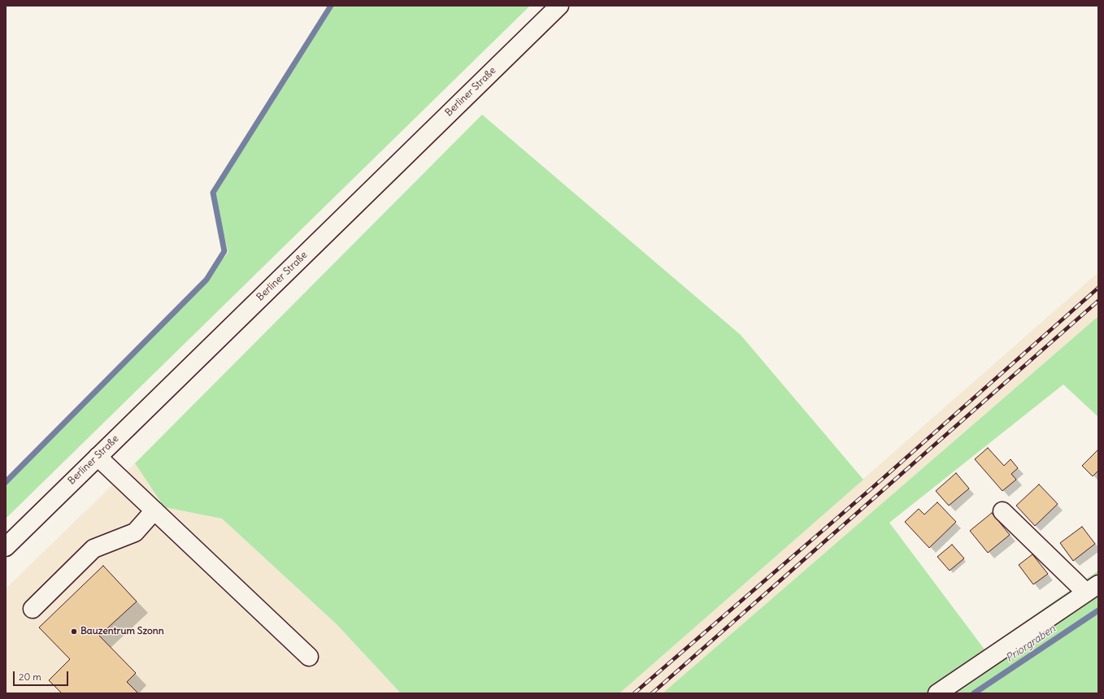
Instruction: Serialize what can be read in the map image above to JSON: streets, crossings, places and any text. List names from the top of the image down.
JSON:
{
  "streets": {
    "main road": ["Berliner Straße"]
  },
  "water": ["Priorgraben"],
  "places": ["Bauzentrum Szonn"],
  "scale_bar": "20 m"
}
